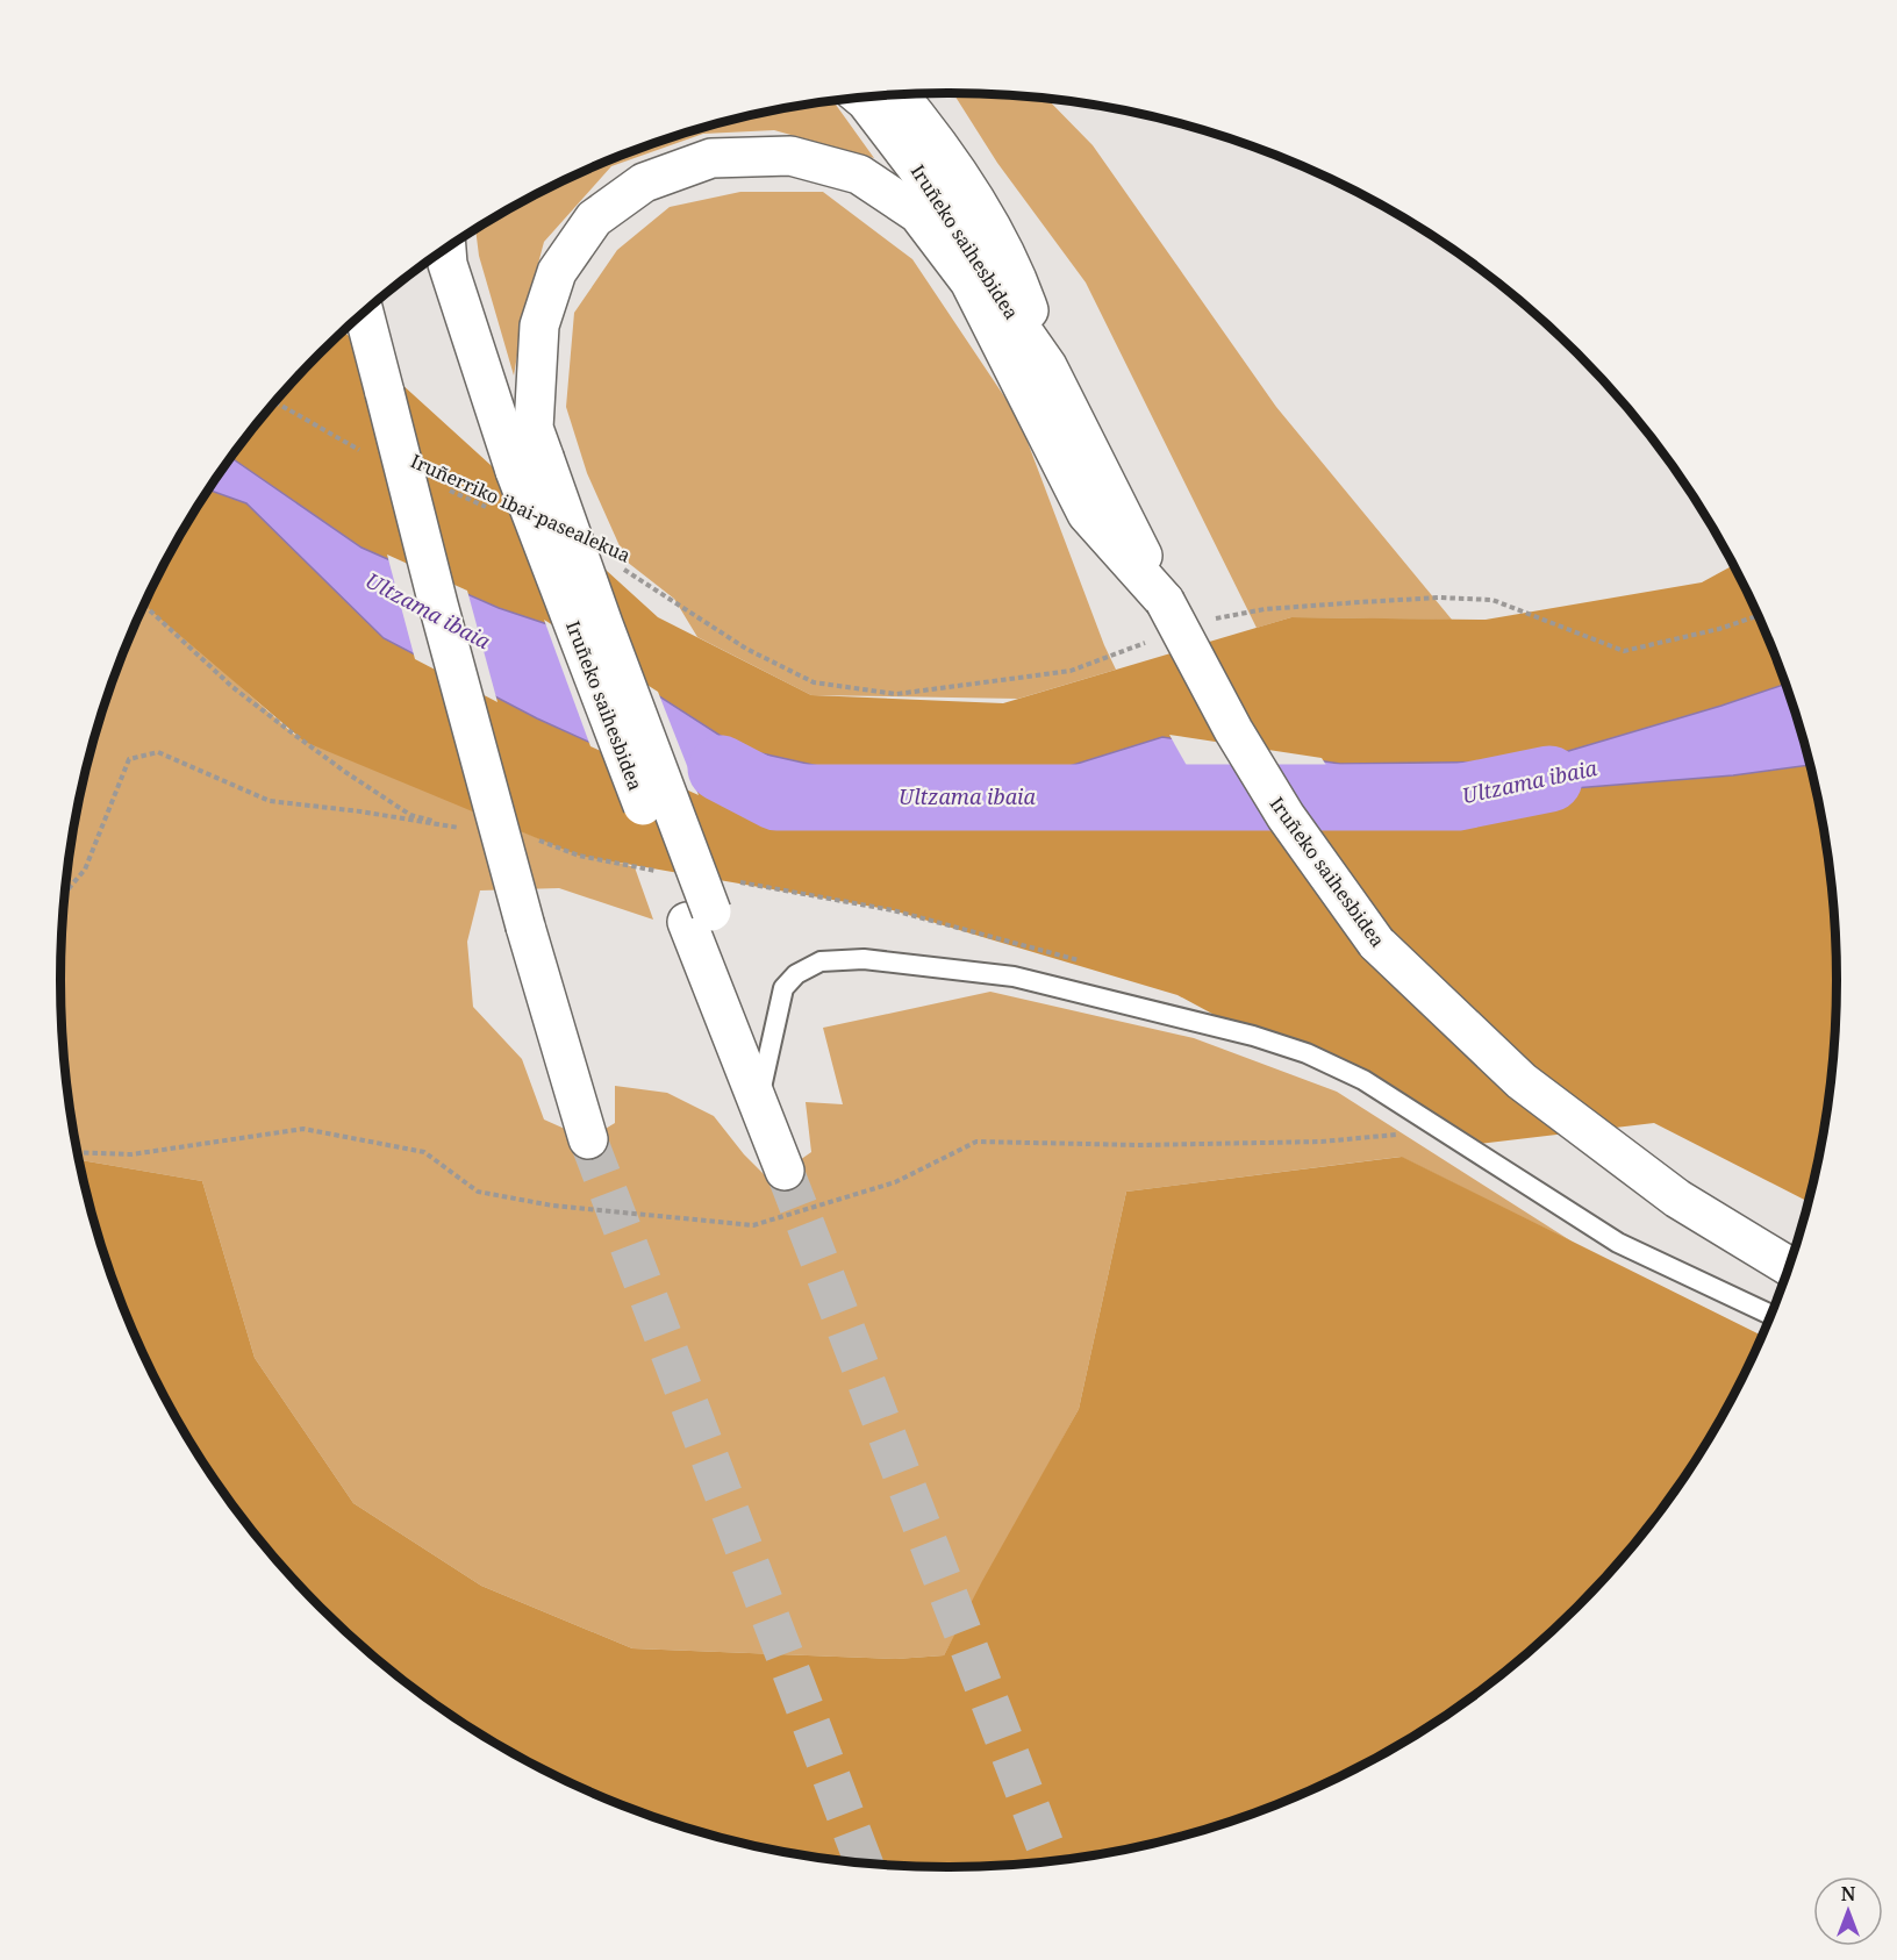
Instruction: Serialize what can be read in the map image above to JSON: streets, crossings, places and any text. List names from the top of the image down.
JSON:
{
  "streets": {
    "highway": ["Iruñeko saihesbidea"],
    "path": ["Iruñerriko ibai-pasealekua"]
  },
  "water": ["Ultzama ibaia"],
  "north": "top"
}
